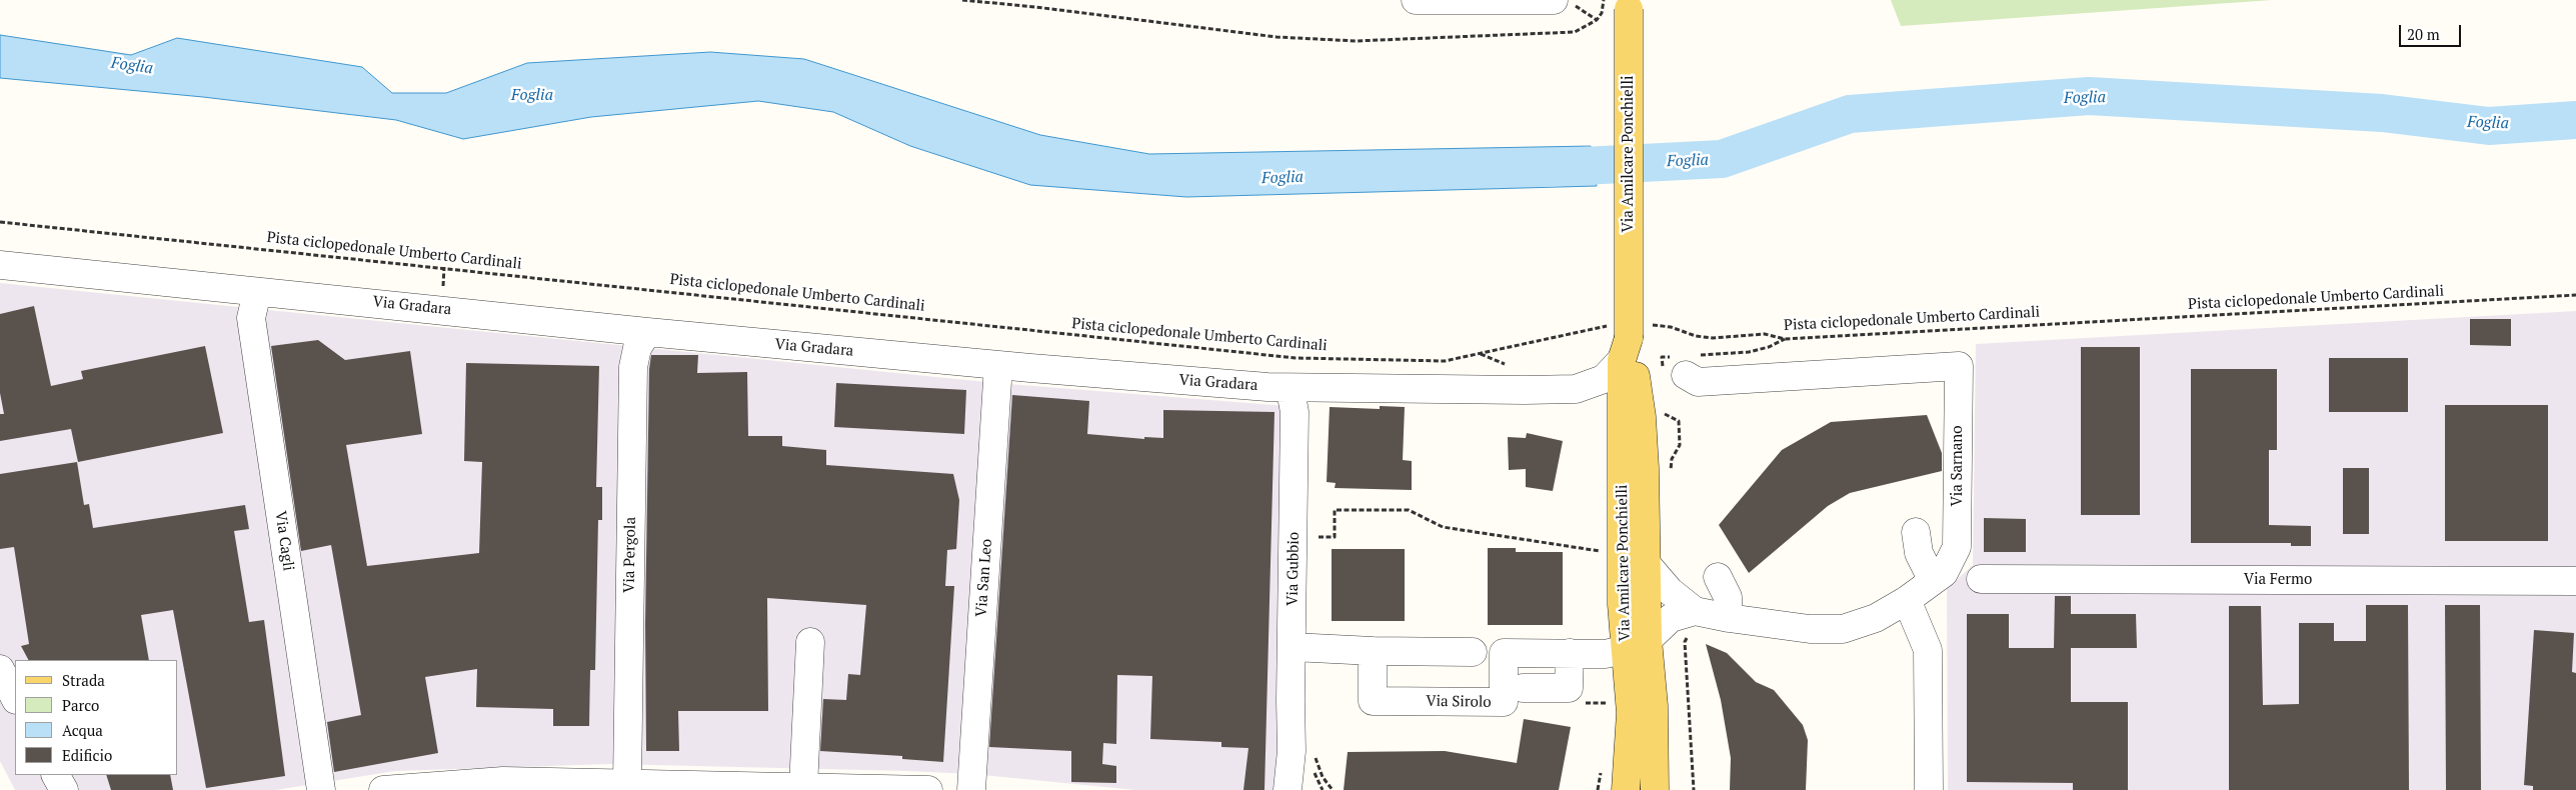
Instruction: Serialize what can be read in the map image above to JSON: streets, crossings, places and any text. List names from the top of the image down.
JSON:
{
  "streets": {
    "main road": ["Via Amilcare Ponchielli"],
    "street": [
      "Via Gradara",
      "Via Sarnano",
      "Via Cagli",
      "Via Pergola",
      "Via Gubbio",
      "Via San Leo",
      "Via Fermo",
      "Via Sirolo"
    ],
    "path": ["Pista ciclopedonale Umberto Cardinali"]
  },
  "crossings": [
    ["Via Amilcare Ponchielli", "Pista ciclopedonale Umberto Cardinali"],
    ["Via Amilcare Ponchielli", "Via Gradara"],
    ["Via Amilcare Ponchielli", "Via Sarnano"],
    ["Via Amilcare Ponchielli", "Via Sirolo"],
    ["Pista ciclopedonale Umberto Cardinali", "Via Gradara"],
    ["Via Gradara", "Via Cagli"],
    ["Via Gradara", "Via Pergola"],
    ["Via Gradara", "Via Gubbio"],
    ["Via Gradara", "Via San Leo"],
    ["Via Sarnano", "Via Sirolo"]
  ],
  "water": ["Foglia"],
  "legend": [
    "Strada",
    "Parco",
    "Acqua",
    "Edificio"
  ],
  "scale_bar": "20 m"
}
